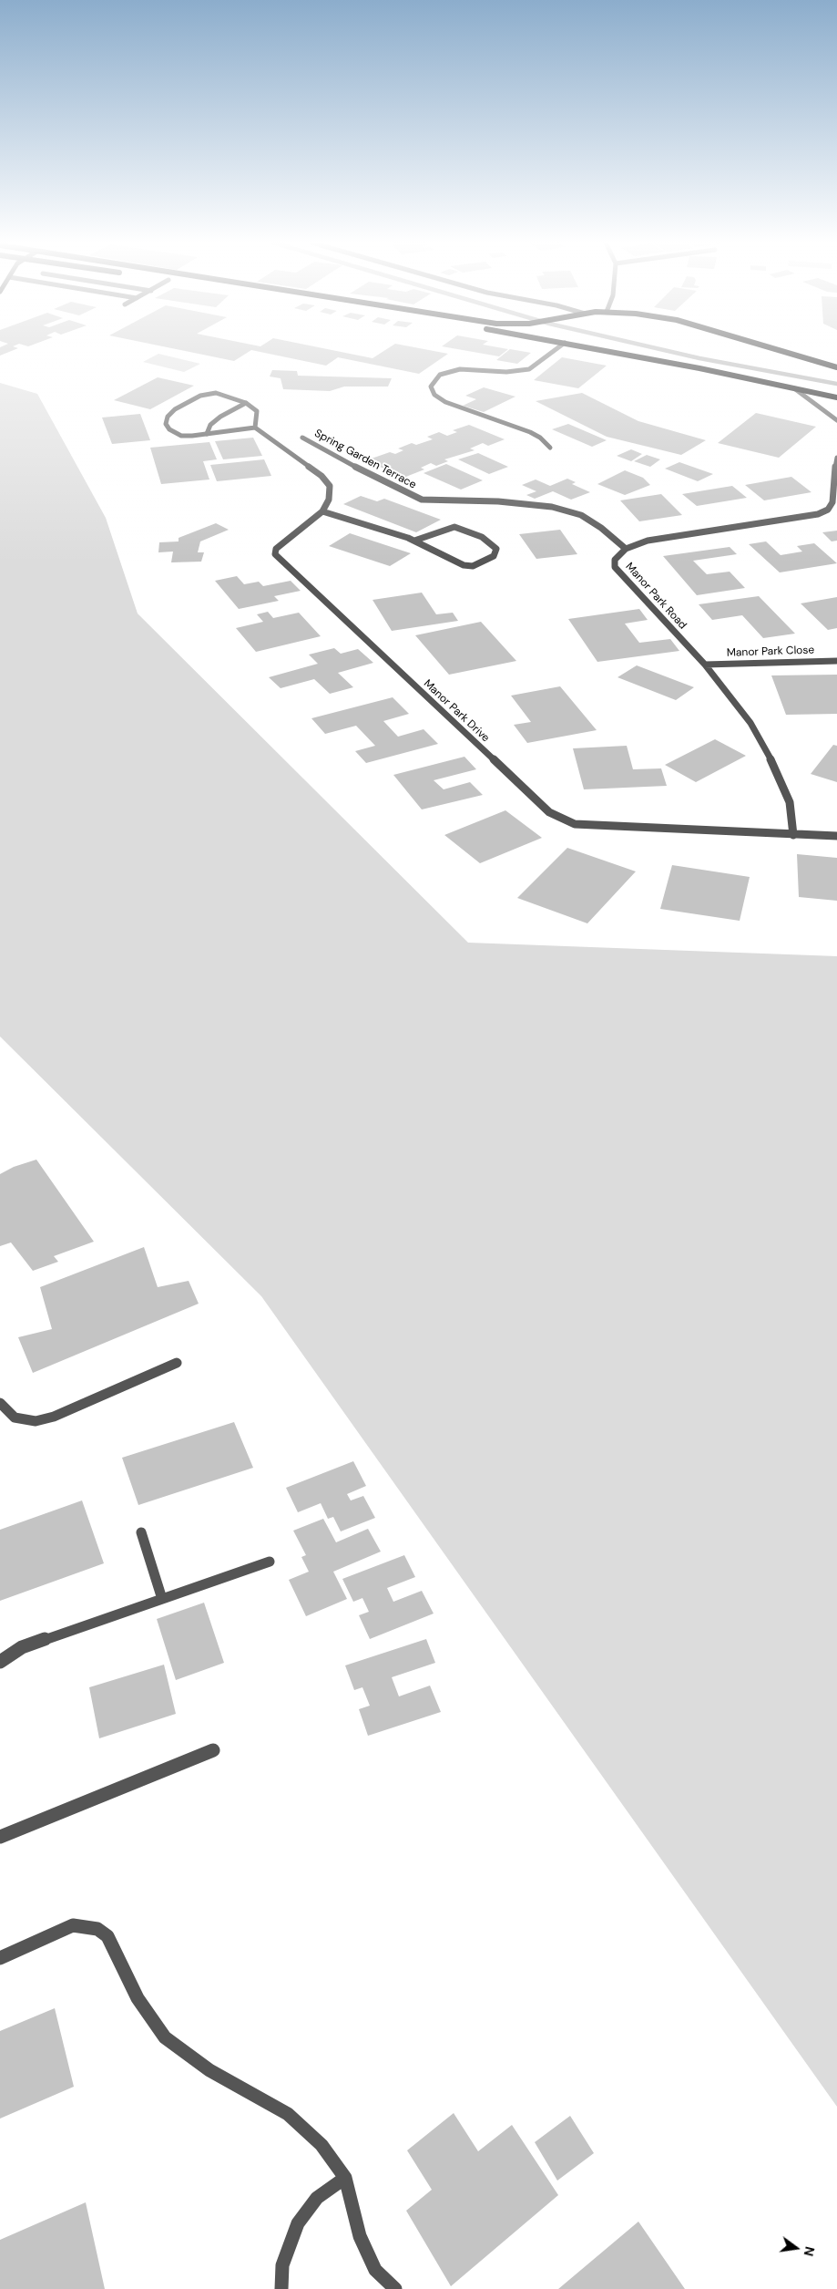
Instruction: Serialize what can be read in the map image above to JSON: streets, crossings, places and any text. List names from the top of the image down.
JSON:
{
  "streets": {
    "street": [
      "Spring Garden Terrace",
      "Manor Park Road",
      "Manor Park Close",
      "Manor Park Drive"
    ]
  },
  "crossings": [
    ["Spring Garden Terrace", "Manor Park Road"],
    ["Manor Park Road", "Manor Park Close"],
    ["Manor Park Road", "Manor Park Drive"]
  ],
  "north": "right"
}
